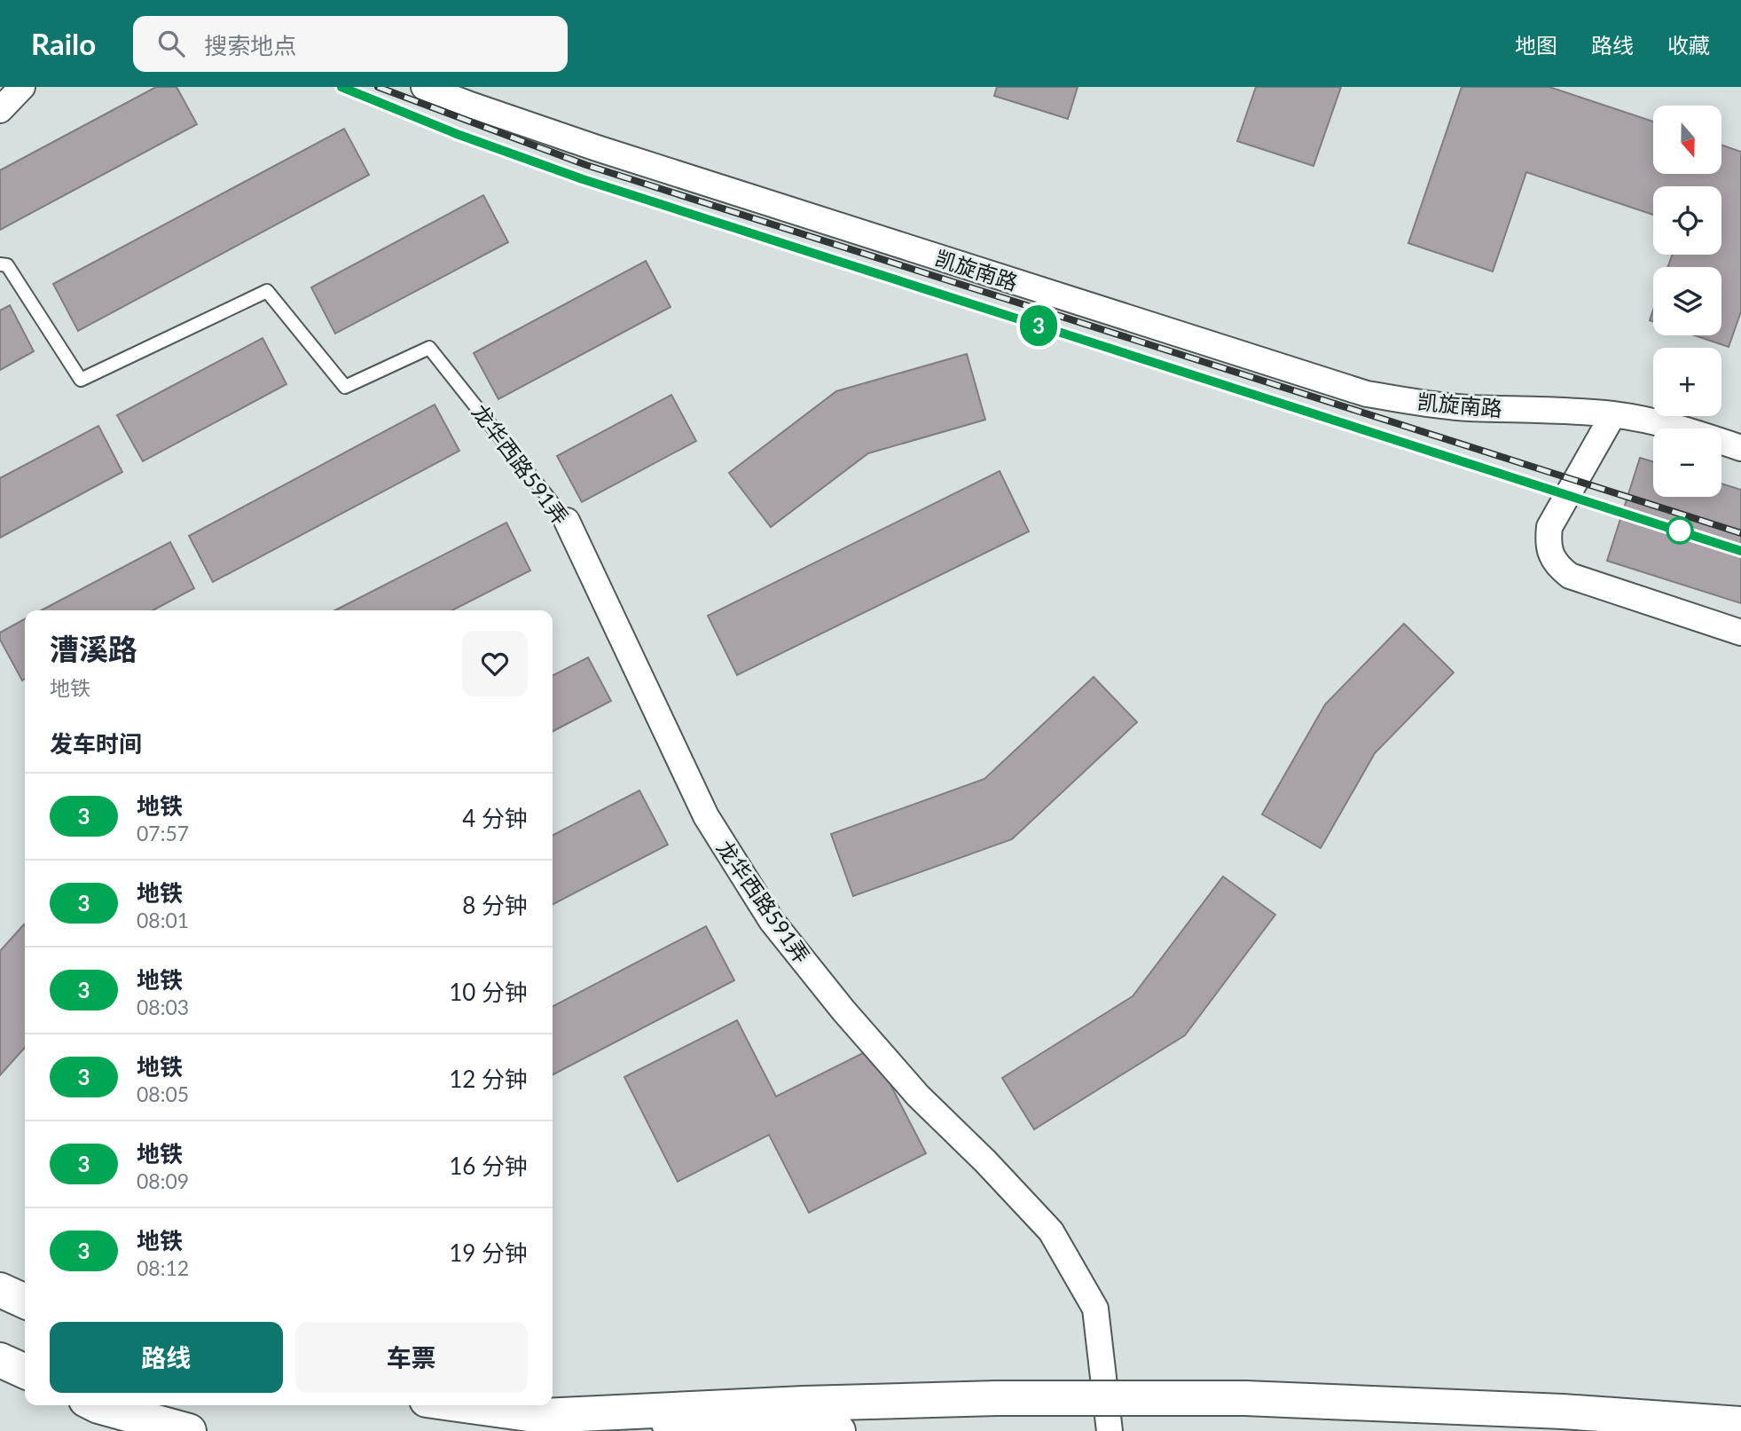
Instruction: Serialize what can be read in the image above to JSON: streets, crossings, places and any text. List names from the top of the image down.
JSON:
{
  "streets": {
    "street": ["凯旋南路", "龙华西路591弄"]
  },
  "lines": ["metro line 3"],
  "north": "bottom",
  "page": {
    "header": "Railo",
    "search": "搜索地点",
    "nav": ["地图", "路线", "收藏"],
    "on_map": "3",
    "map_buttons": ["+", "−"],
    "heading": [
      ["漕溪路", "地铁"],
      "发车时间"
    ],
    "list": [
      {
        "mark": "3",
        "name": "地铁",
        "note": "07:57",
        "value": "4 分钟"
      },
      {
        "mark": "3",
        "name": "地铁",
        "note": "08:01",
        "value": "8 分钟"
      },
      {
        "mark": "3",
        "name": "地铁",
        "note": "08:03",
        "value": "10 分钟"
      },
      {
        "mark": "3",
        "name": "地铁",
        "note": "08:05",
        "value": "12 分钟"
      },
      {
        "mark": "3",
        "name": "地铁",
        "note": "08:09",
        "value": "16 分钟"
      },
      {
        "mark": "3",
        "name": "地铁",
        "note": "08:12",
        "value": "19 分钟"
      }
    ],
    "buttons": ["路线", "车票"]
  }
}
